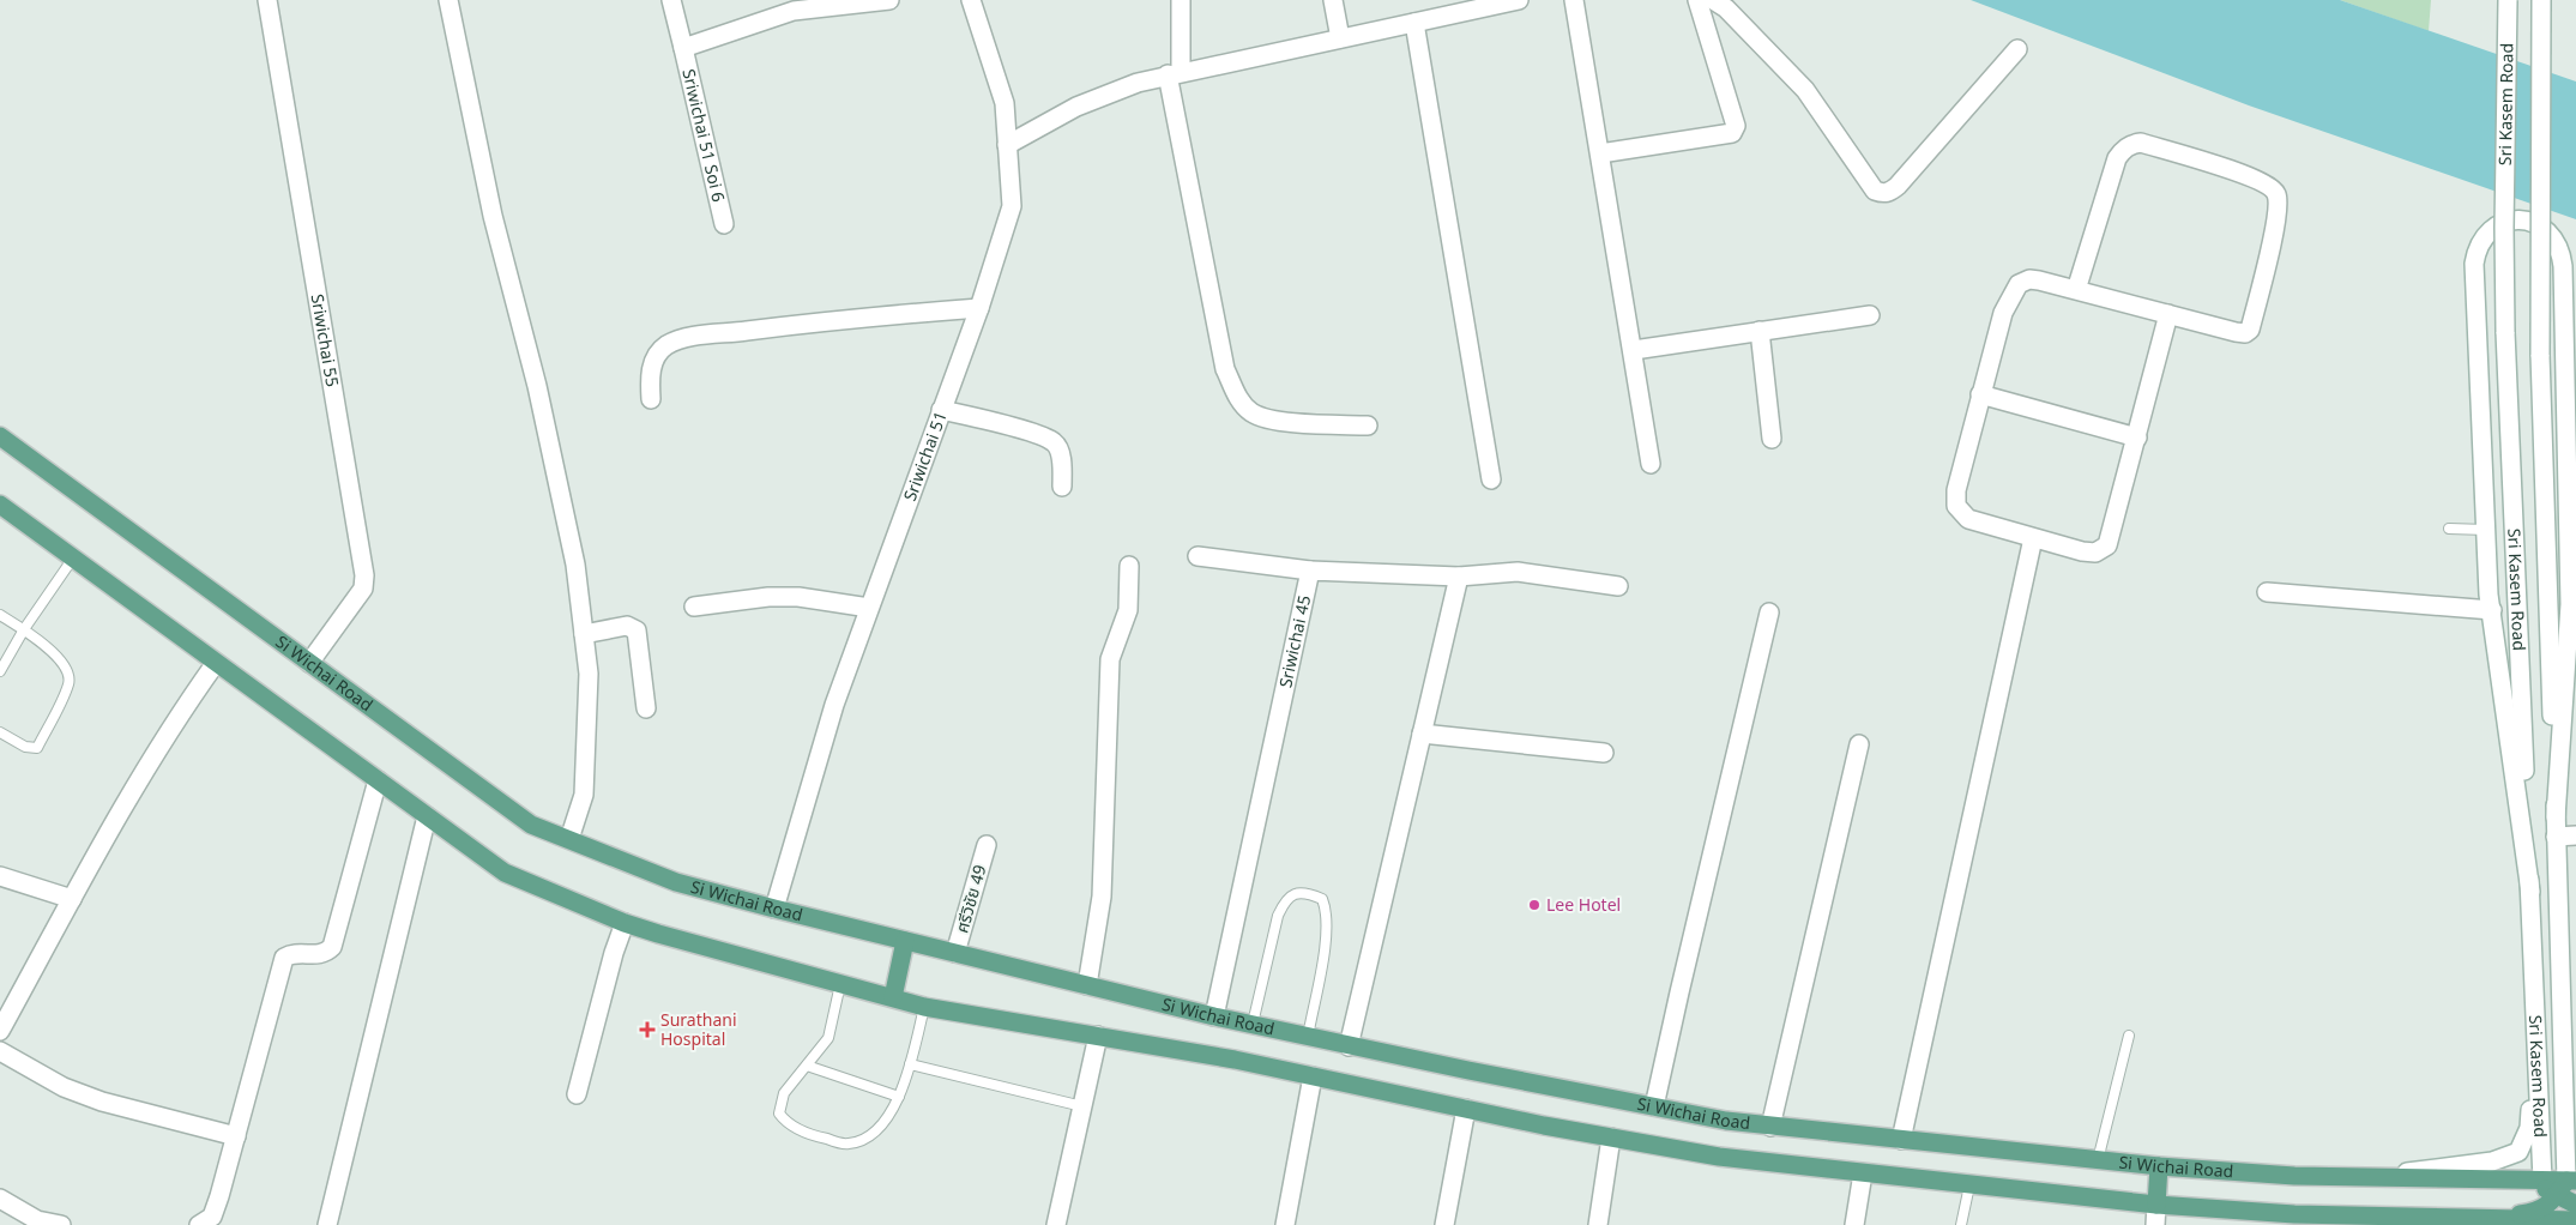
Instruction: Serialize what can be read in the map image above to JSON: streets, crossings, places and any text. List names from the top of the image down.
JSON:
{
  "streets": {
    "main road": ["Si Wichai Road"],
    "street": [
      "Sri Kasem Road",
      "Sriwichai 51 Soi 6",
      "Sriwichai 55",
      "Sriwichai 51",
      "Sriwichai 45",
      "ศรีวิชัย 49"
    ]
  },
  "crossings": [
    ["Sri Kasem Road", "Si Wichai Road"],
    ["Sriwichai 55", "Si Wichai Road"],
    ["Sriwichai 51", "Si Wichai Road"],
    ["Sriwichai 45", "Si Wichai Road"],
    ["Si Wichai Road", "ศรีวิชัย 49"]
  ],
  "places": {
    "other": ["Lee Hotel"],
    "health": ["Surathani Hospital"]
  }
}
